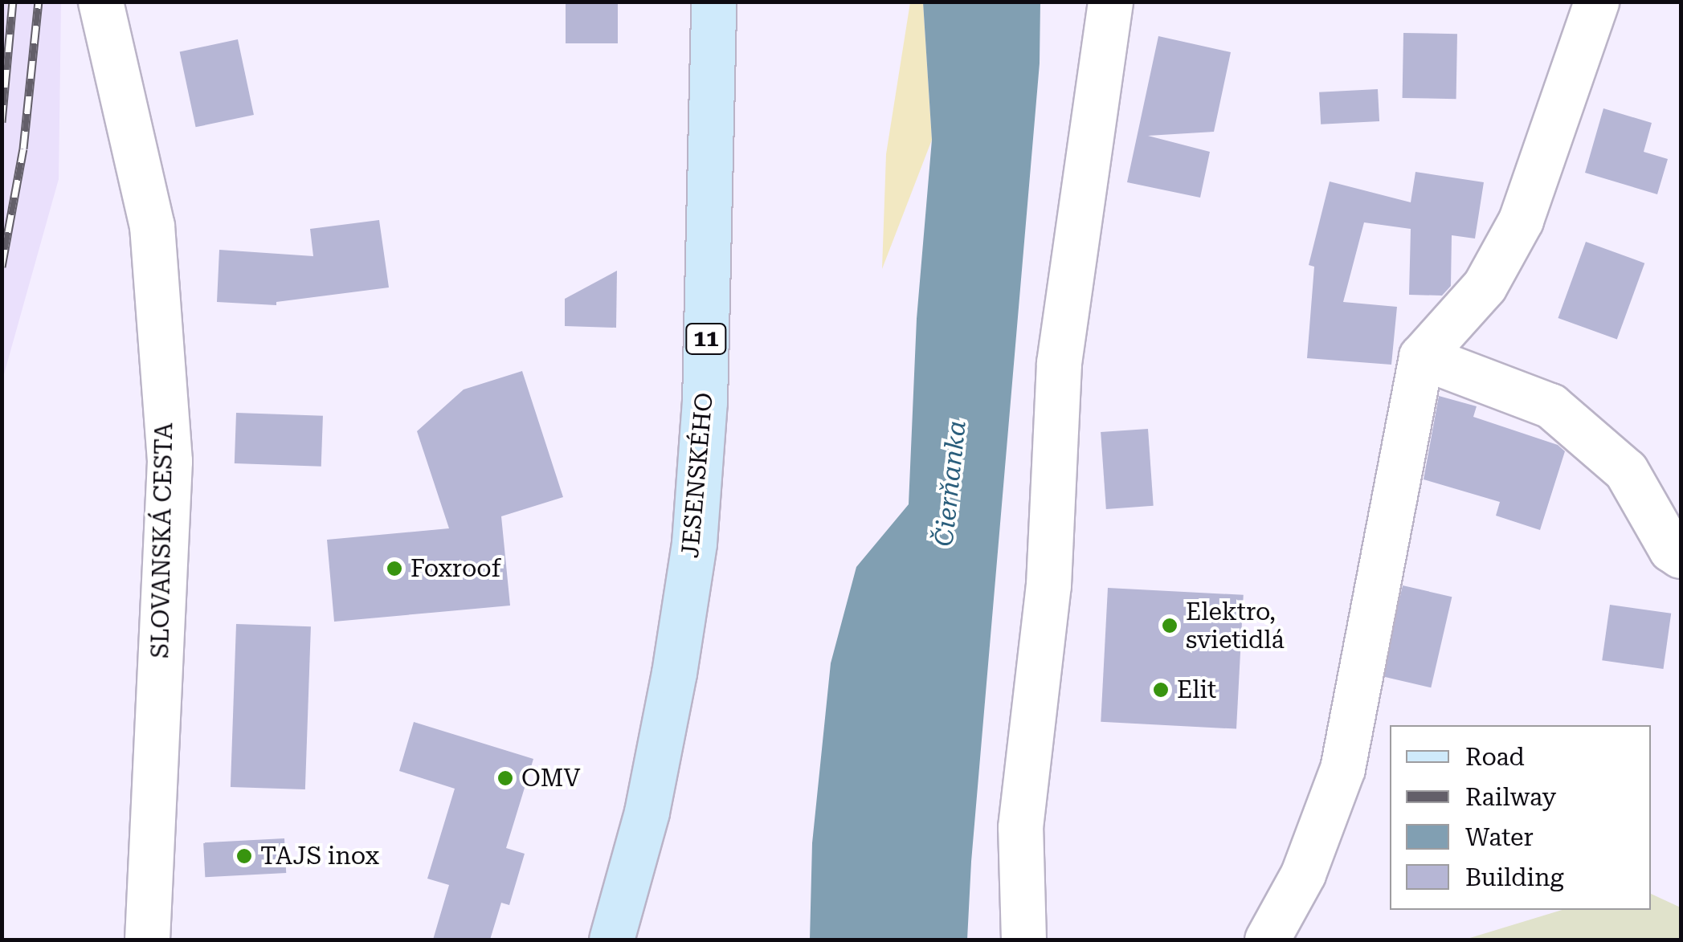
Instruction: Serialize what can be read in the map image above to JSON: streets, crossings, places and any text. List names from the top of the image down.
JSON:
{
  "streets": {
    "main road": ["11", "JESENSKÉHO"],
    "street": ["SLOVANSKÁ CESTA"]
  },
  "water": ["Čierňanka"],
  "places": [
    "Foxroof",
    "Elektro, svietidlá",
    "Elit",
    "OMV",
    "TAJS inox"
  ],
  "legend": [
    "Road",
    "Railway",
    "Water",
    "Building"
  ]
}
